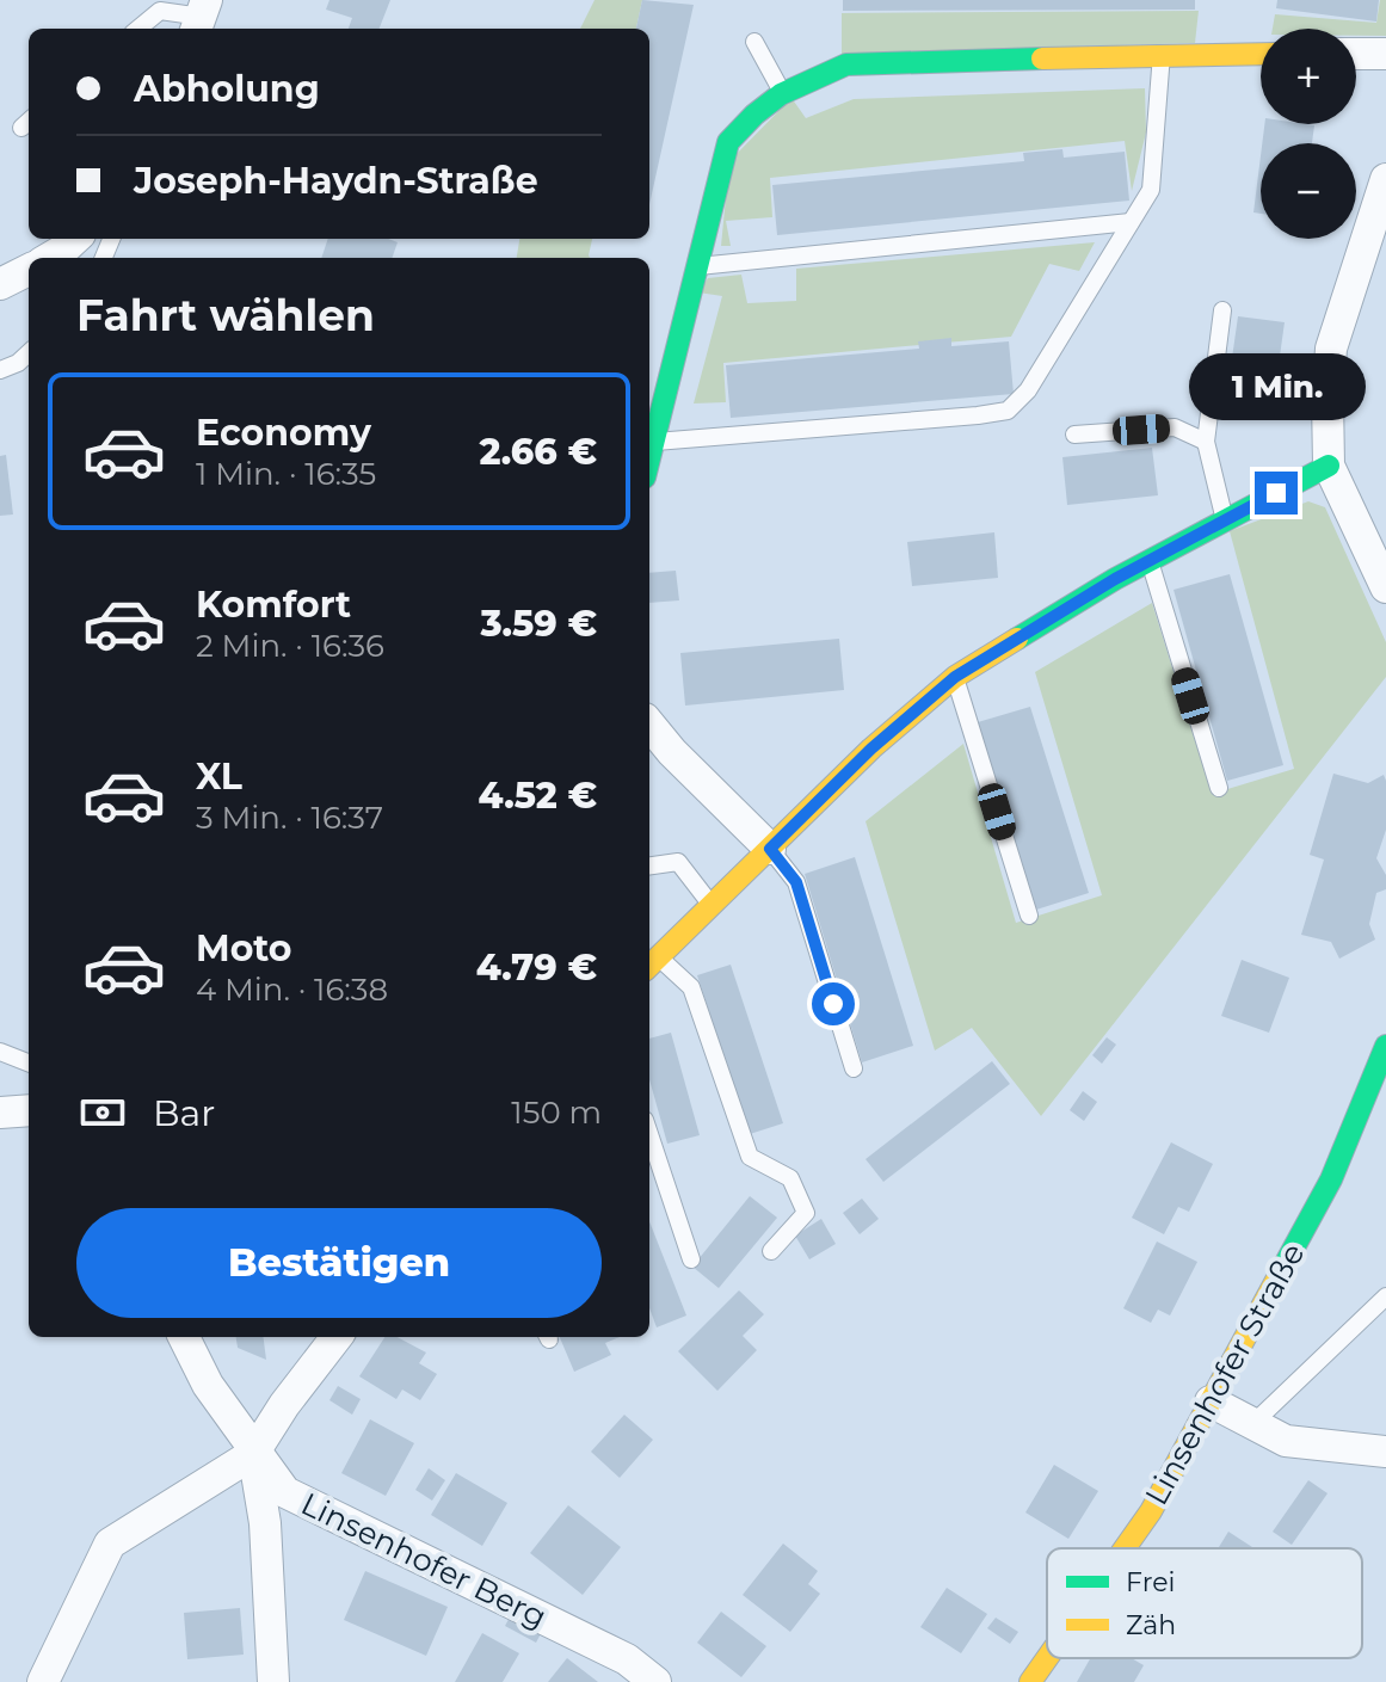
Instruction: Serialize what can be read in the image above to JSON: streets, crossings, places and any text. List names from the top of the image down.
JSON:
{
  "streets": {
    "street": ["Linsenhofer Straße", "Linsenhofer Berg"]
  },
  "legend": ["Frei", "Zäh"],
  "page": {
    "map_buttons": ["+", "−"],
    "banner": ["Abholung", "Joseph-Haydn-Straße"],
    "heading": "Fahrt wählen",
    "bubble": "1 Min.",
    "list": [
      {
        "name": "Economy",
        "note": "1 Min. · 16:35",
        "value": "2.66 €"
      },
      {
        "name": "Komfort",
        "note": "2 Min. · 16:36",
        "value": "3.59 €"
      },
      {
        "name": "XL",
        "note": "3 Min. · 16:37",
        "value": "4.52 €"
      },
      {
        "name": "Moto",
        "note": "4 Min. · 16:38",
        "value": "4.79 €"
      }
    ],
    "pay": ["Bar", "150 m"],
    "buttons": "Bestätigen"
  }
}
